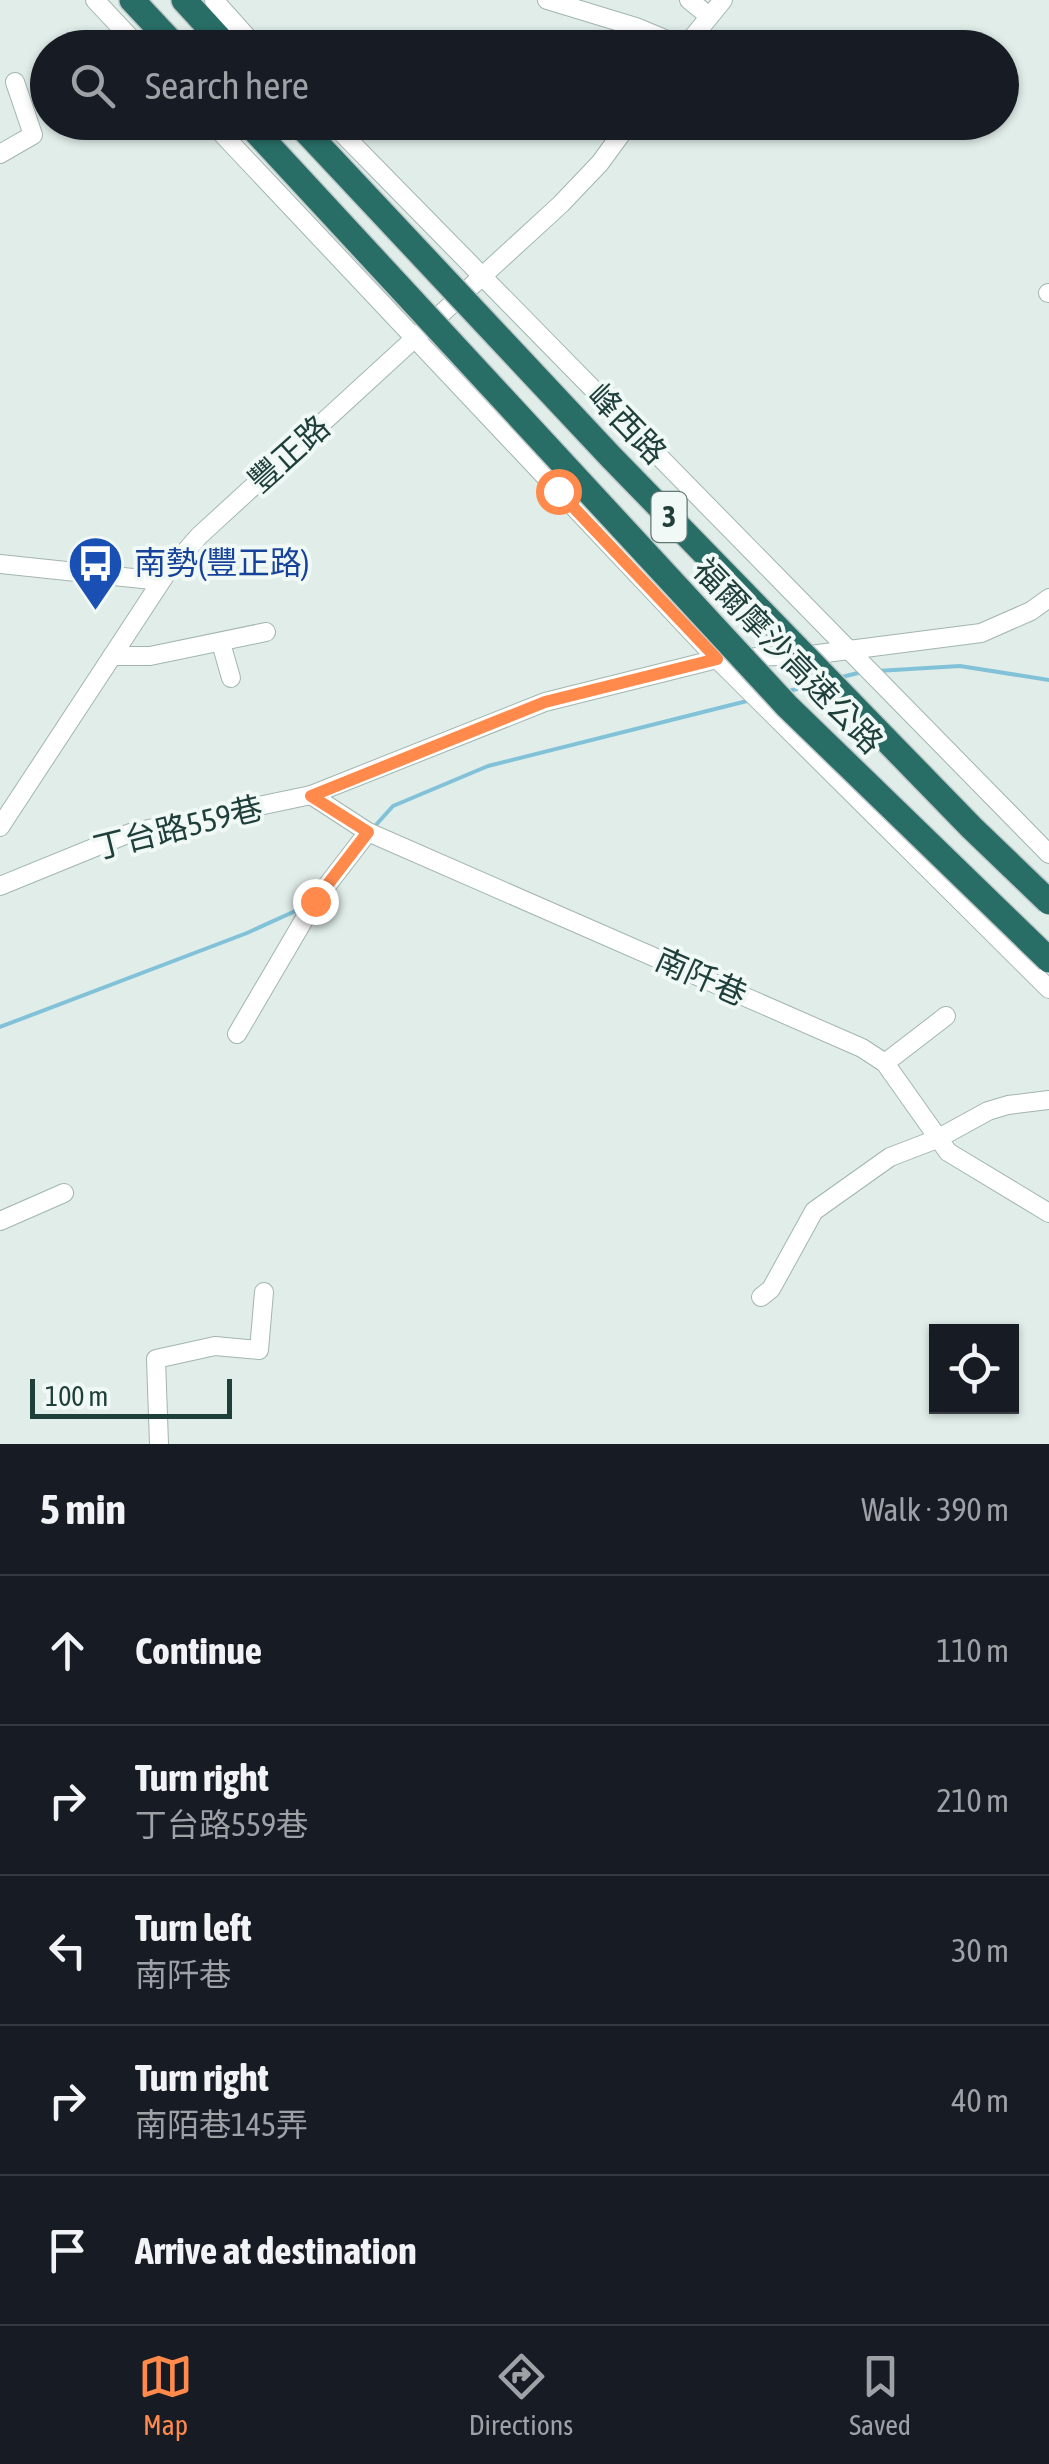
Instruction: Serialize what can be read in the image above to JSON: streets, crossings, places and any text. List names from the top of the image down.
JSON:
{
  "streets": {
    "highway": ["3", "福爾摩沙高速公路"],
    "street": [
      "峰西路",
      "豐正路",
      "丁台路559巷",
      "南阡巷"
    ]
  },
  "crossings": [
    ["峰西路", "豐正路"],
    ["峰西路", "丁台路559巷"],
    ["丁台路559巷", "南阡巷"]
  ],
  "places": {
    "bus stop": ["南勢(豐正路)"]
  },
  "scale_bar": "100 m",
  "page": {
    "search": "Search here",
    "scale": "100 m",
    "heading": ["5 min", "Walk · 390 m"],
    "list": [
      ["Continue", "110 m"],
      ["Turn right", "丁台路559巷", "210 m"],
      ["Turn left", "南阡巷", "30 m"],
      ["Turn right", "南陌巷145弄", "40 m"],
      "Arrive at destination"
    ],
    "nav": ["Map", "Directions", "Saved"]
  }
}
